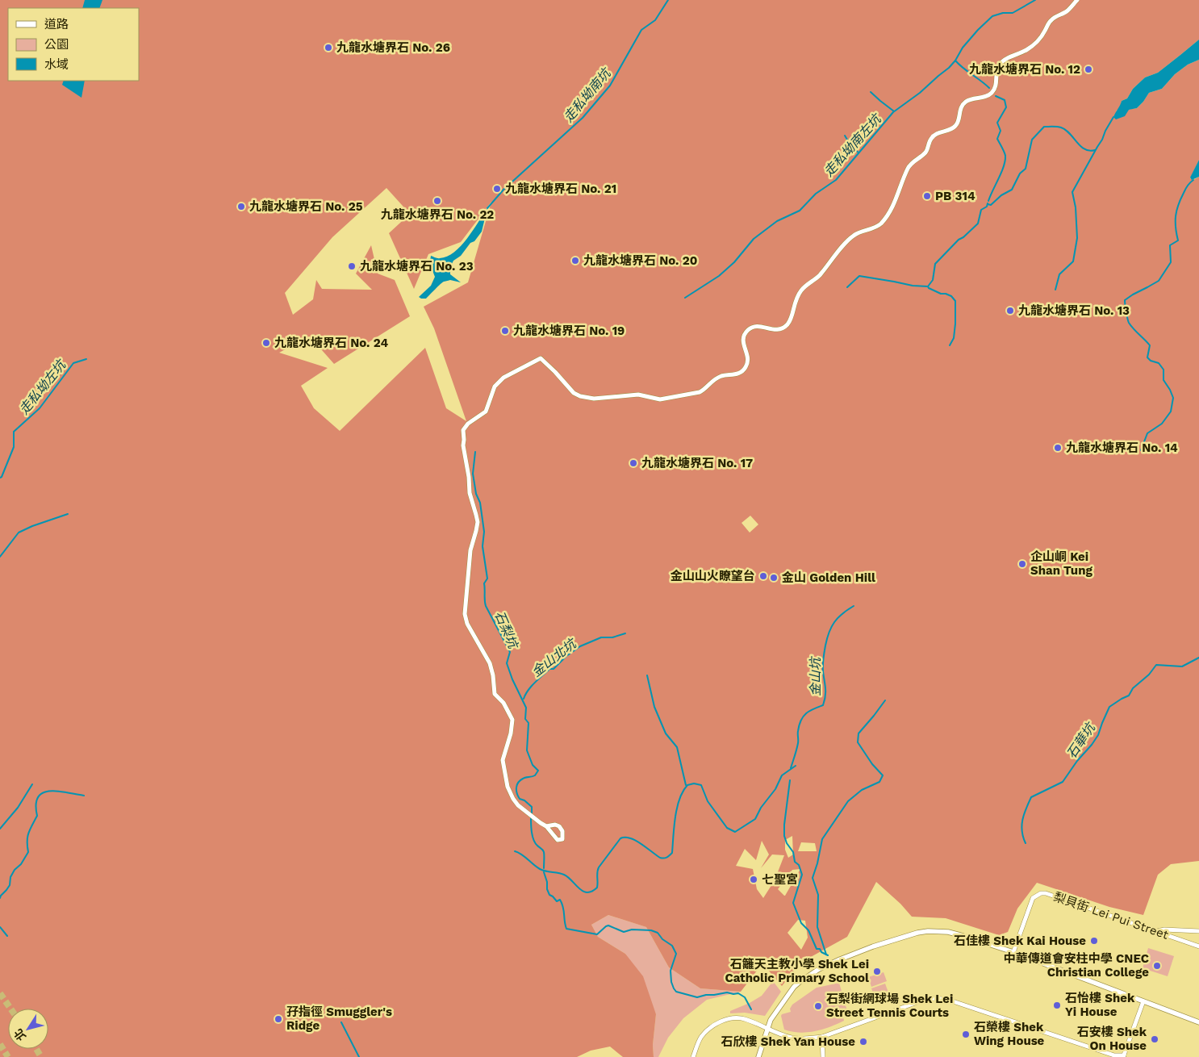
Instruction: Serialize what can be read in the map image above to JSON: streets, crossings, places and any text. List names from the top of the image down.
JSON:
{
  "streets": {
    "street": ["梨貝街 Lei Pui Street"]
  },
  "water": [
    "走私坳南坑",
    "走私坳南左坑",
    "走私坳左坑",
    "石梨坑",
    "金山北坑",
    "金山坑",
    "石華坑"
  ],
  "places": [
    "九龍水塘界石 No. 26",
    "九龍水塘界石 No. 12",
    "九龍水塘界石 No. 21",
    "PB 314",
    "九龍水塘界石 No. 22",
    "九龍水塘界石 No. 25",
    "九龍水塘界石 No. 20",
    "九龍水塘界石 No. 23",
    "九龍水塘界石 No. 13",
    "九龍水塘界石 No. 19",
    "九龍水塘界石 No. 24",
    "九龍水塘界石 No. 14",
    "九龍水塘界石 No. 17",
    "企山峒 Kei Shan Tung",
    "金山山火瞭望台",
    "金山 Golden Hill",
    "七聖宮",
    "石佳樓 Shek Kai House",
    "中華傳道會安柱中學 CNEC Christian College",
    "石籬天主教小學 Shek Lei Catholic Primary School",
    "石怡樓 Shek Yi House",
    "石梨街網球場 Shek Lei Street Tennis Courts",
    "孖指徑 Smuggler's Ridge",
    "石榮樓 Shek Wing House",
    "石安樓 Shek On House",
    "石欣樓 Shek Yan House"
  ],
  "legend": ["道路", "公園", "水域"],
  "north": "bottom left"
}
